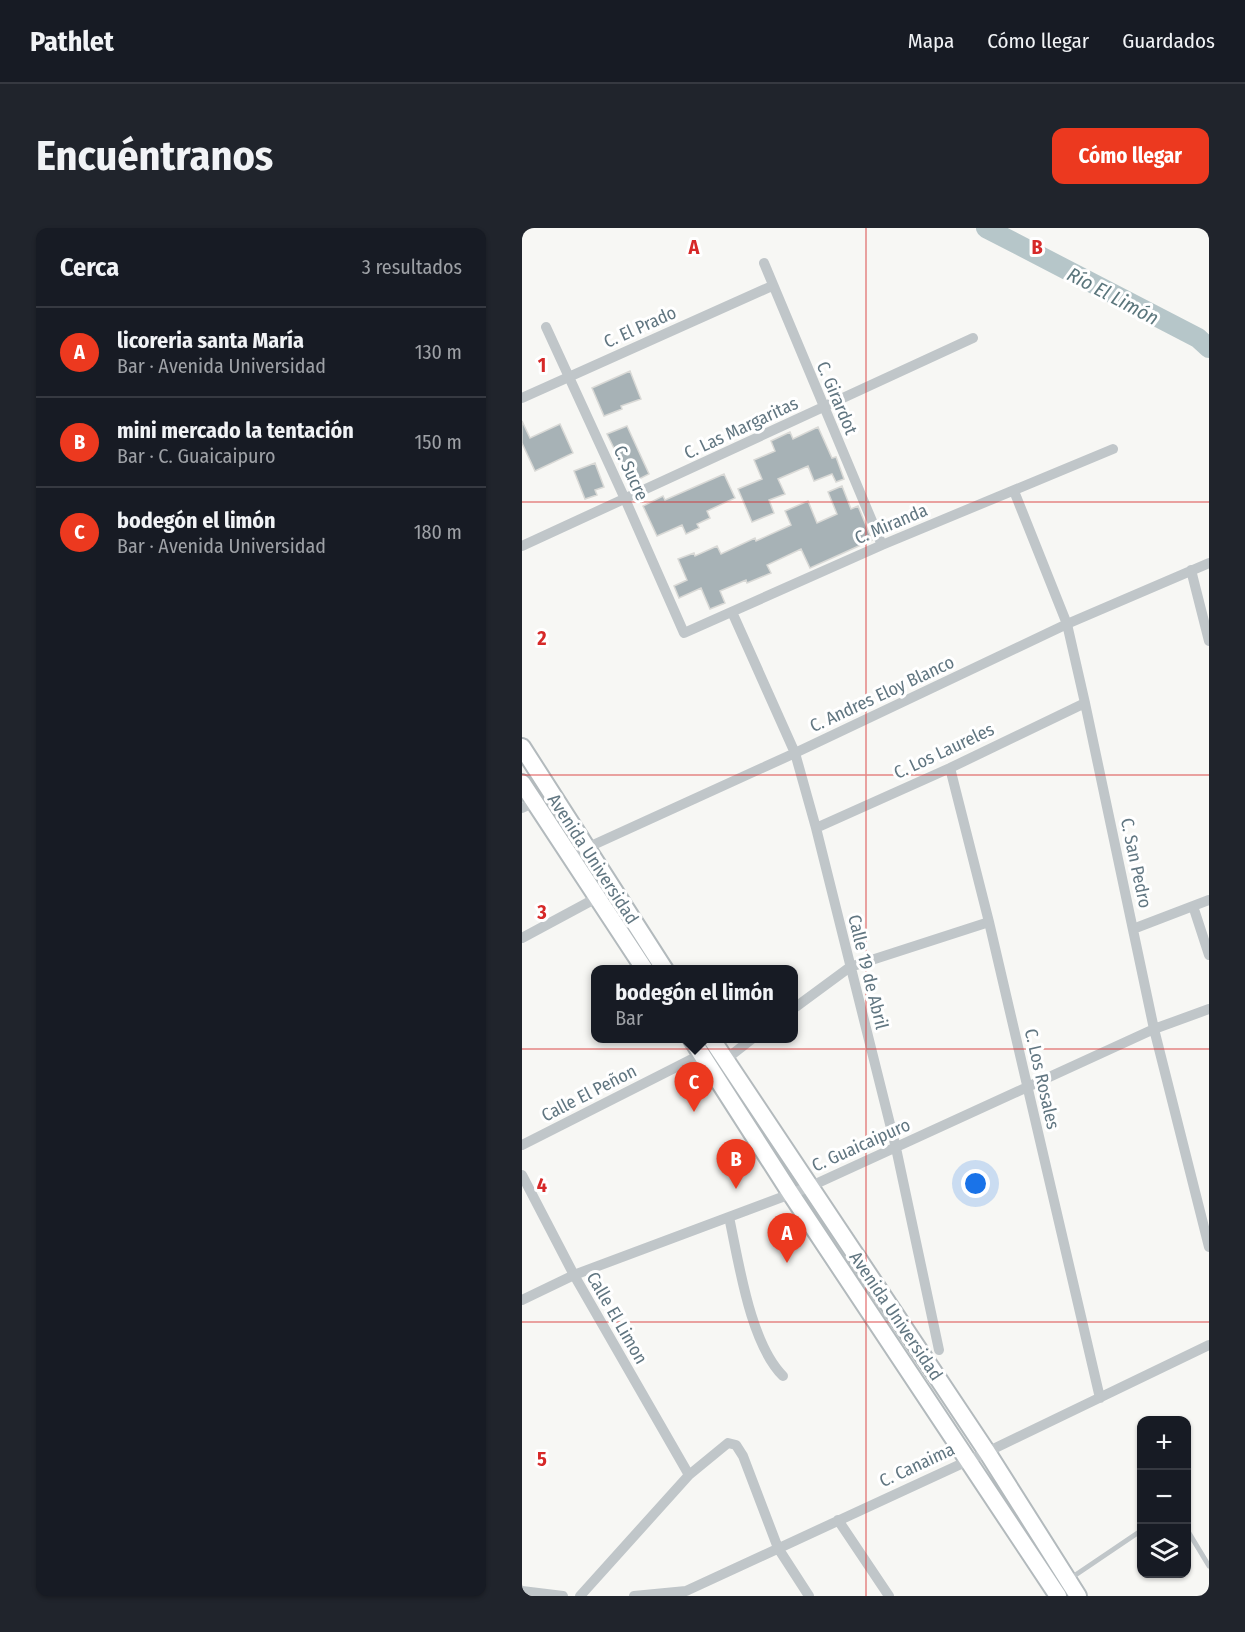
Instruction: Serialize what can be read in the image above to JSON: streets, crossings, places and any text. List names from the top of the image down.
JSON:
{
  "streets": {
    "main road": ["Avenida Universidad"],
    "street": [
      "C. El Prado",
      "C. Girardot",
      "C. Las Margaritas",
      "C. Sucre",
      "C. Miranda",
      "C. Andres Eloy Blanco",
      "C. Los Laureles",
      "C. San Pedro",
      "Calle 19 de Abril",
      "C. Los Rosales",
      "Calle El Peñon",
      "C. Guaicaipuro",
      "Calle El Limon",
      "C. Canaima"
    ]
  },
  "crossings": [
    ["C. El Prado", "C. Girardot"],
    ["C. El Prado", "C. Sucre"],
    ["C. Girardot", "C. Las Margaritas"],
    ["C. Girardot", "C. Miranda"],
    ["C. Las Margaritas", "C. Sucre"],
    ["C. Sucre", "C. Miranda"],
    ["C. Miranda", "C. San Pedro"],
    ["C. Miranda", "Calle 19 de Abril"],
    ["C. Andres Eloy Blanco", "Avenida Universidad"],
    ["C. Andres Eloy Blanco", "C. San Pedro"],
    ["C. Andres Eloy Blanco", "Calle 19 de Abril"],
    ["C. Los Laureles", "C. San Pedro"],
    ["C. Los Laureles", "Calle 19 de Abril"],
    ["C. Los Laureles", "C. Los Rosales"],
    ["Avenida Universidad", "Calle El Peñon"],
    ["Avenida Universidad", "C. Guaicaipuro"],
    ["Avenida Universidad", "C. Canaima"],
    ["C. San Pedro", "C. Guaicaipuro"],
    ["Calle 19 de Abril", "C. Guaicaipuro"],
    ["C. Los Rosales", "C. Guaicaipuro"],
    ["C. Los Rosales", "C. Canaima"],
    ["C. Guaicaipuro", "Calle El Limon"]
  ],
  "water": ["Río El Limón"],
  "page": {
    "header": "Pathlet",
    "nav": ["Mapa", "Cómo llegar", "Guardados"],
    "buttons": "Cómo llegar",
    "title": "Encuéntranos",
    "heading": ["Cerca", "3 resultados"],
    "list": [
      {
        "mark": "A",
        "name": "licoreria santa María",
        "note": "Bar · Avenida Universidad",
        "value": "130 m"
      },
      {
        "mark": "B",
        "name": "mini mercado la tentación",
        "note": "Bar · C. Guaicaipuro",
        "value": "150 m"
      },
      {
        "mark": "C",
        "name": "bodegón el limón",
        "note": "Bar · Avenida Universidad",
        "value": "180 m"
      }
    ],
    "popup": ["bodegón el limón", "Bar"],
    "pins": ["C", "B", "A"],
    "map_buttons": ["+", "−"]
  },
  "grid": {
    "columns": ["A", "B"],
    "rows": [
      "1",
      "2",
      "3",
      "4",
      "5"
    ]
  }
}
